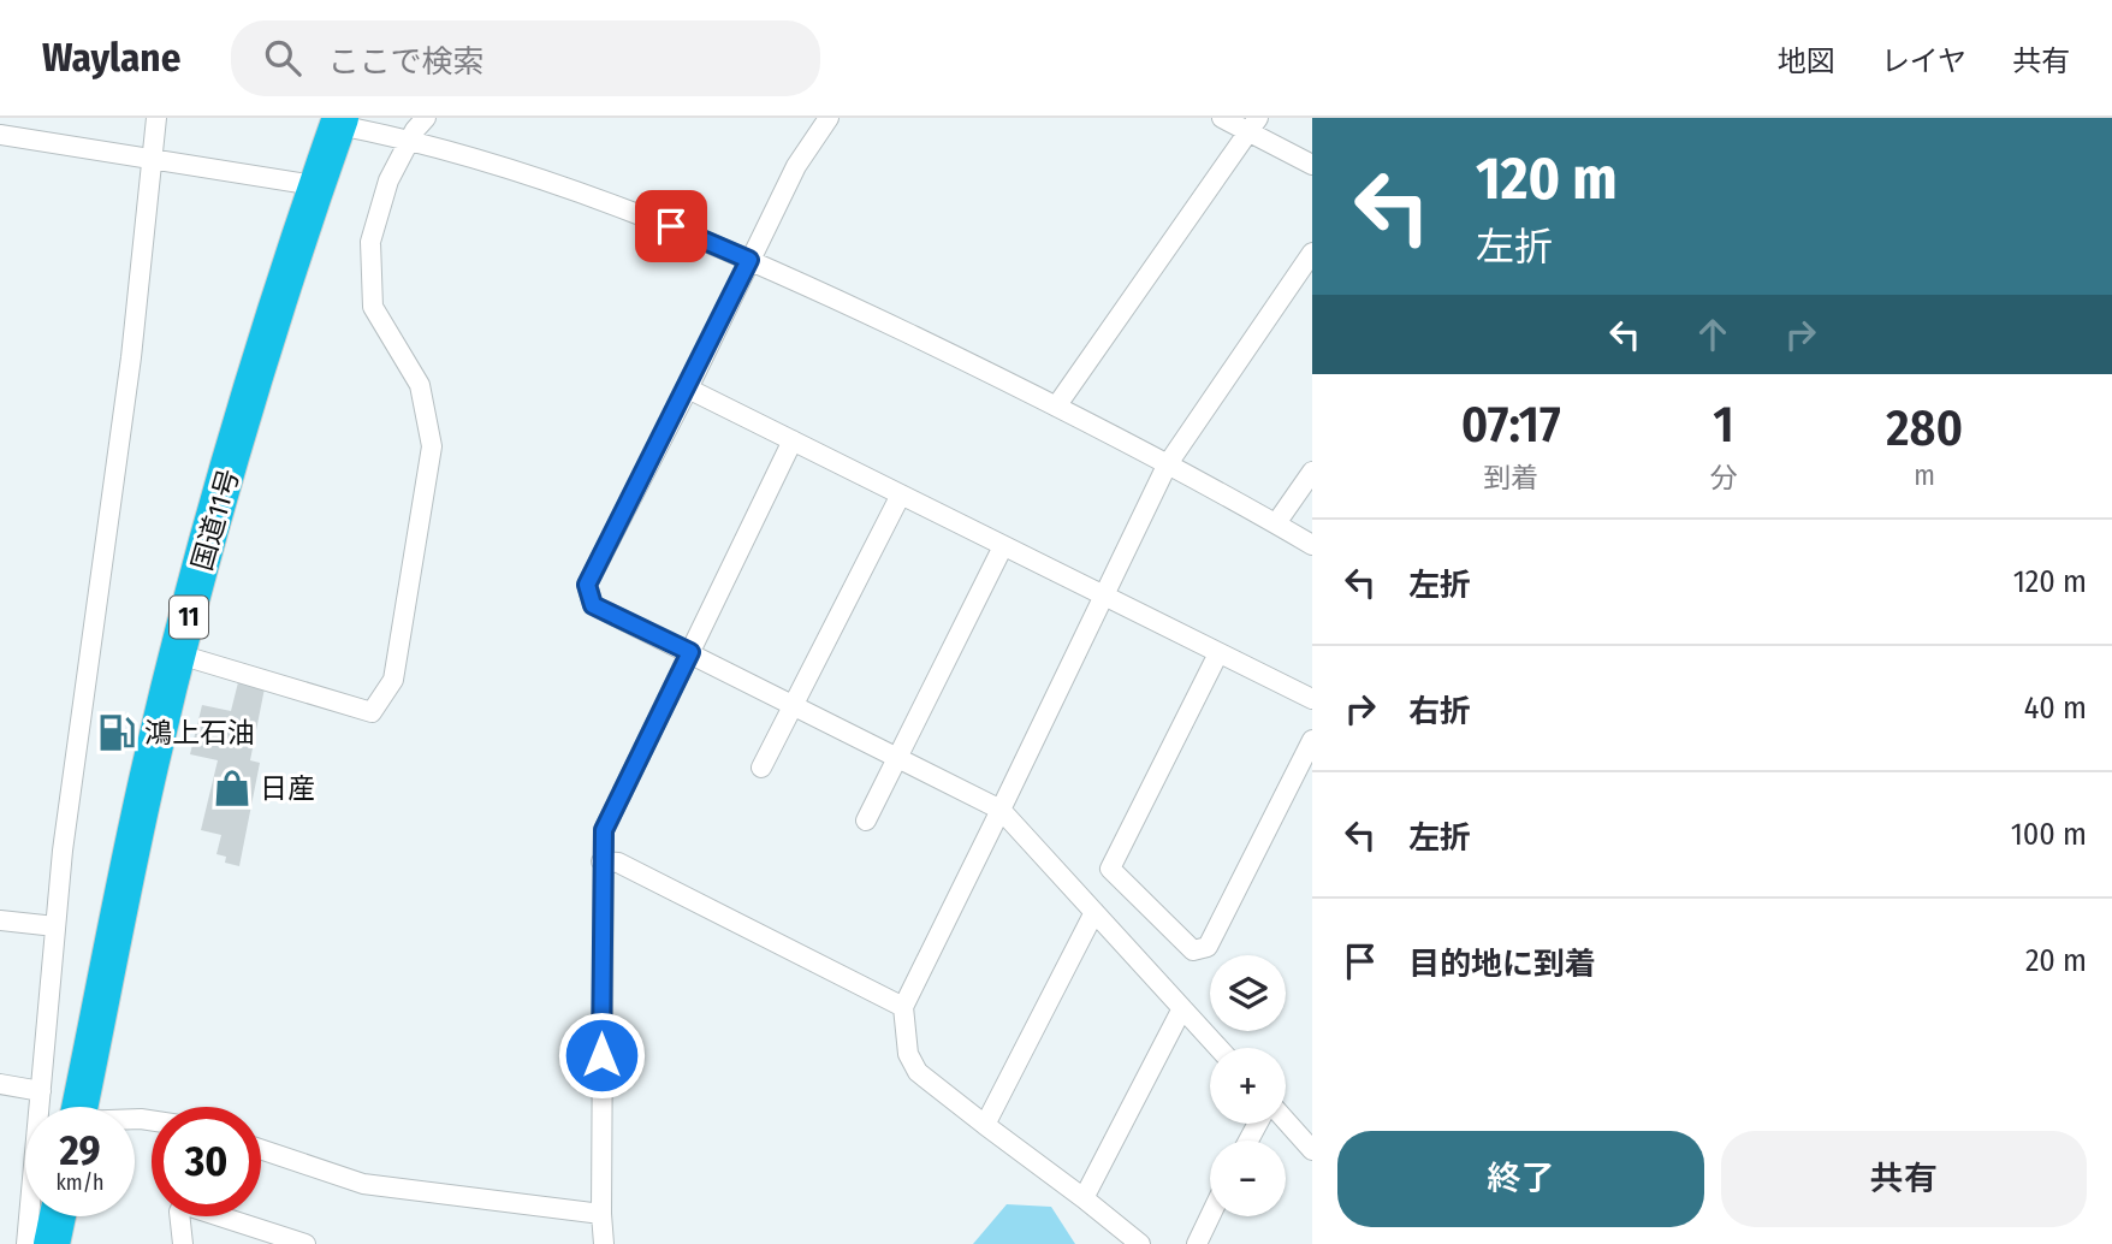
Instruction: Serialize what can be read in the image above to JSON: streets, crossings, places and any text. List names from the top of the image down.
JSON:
{
  "streets": {
    "highway": ["国道11号", "11"]
  },
  "places": {
    "fuel station": ["鴻上石油"],
    "shop": ["日産"]
  },
  "page": {
    "header": "Waylane",
    "search": "ここで検索",
    "nav": ["地図", "レイヤ", "共有"],
    "turn": ["120 m", "左折"],
    "eta": [
      "07:17",
      "到着",
      "1",
      "分",
      "280",
      "m"
    ],
    "list": [
      {
        "name": "左折",
        "value": "120 m"
      },
      {
        "name": "右折",
        "value": "40 m"
      },
      {
        "name": "左折",
        "value": "100 m"
      },
      {
        "name": "目的地に到着",
        "value": "20 m"
      }
    ],
    "map_buttons": ["+", "−"],
    "speed": "29 km/h",
    "limit": "30",
    "buttons": ["終了", "共有"]
  }
}
